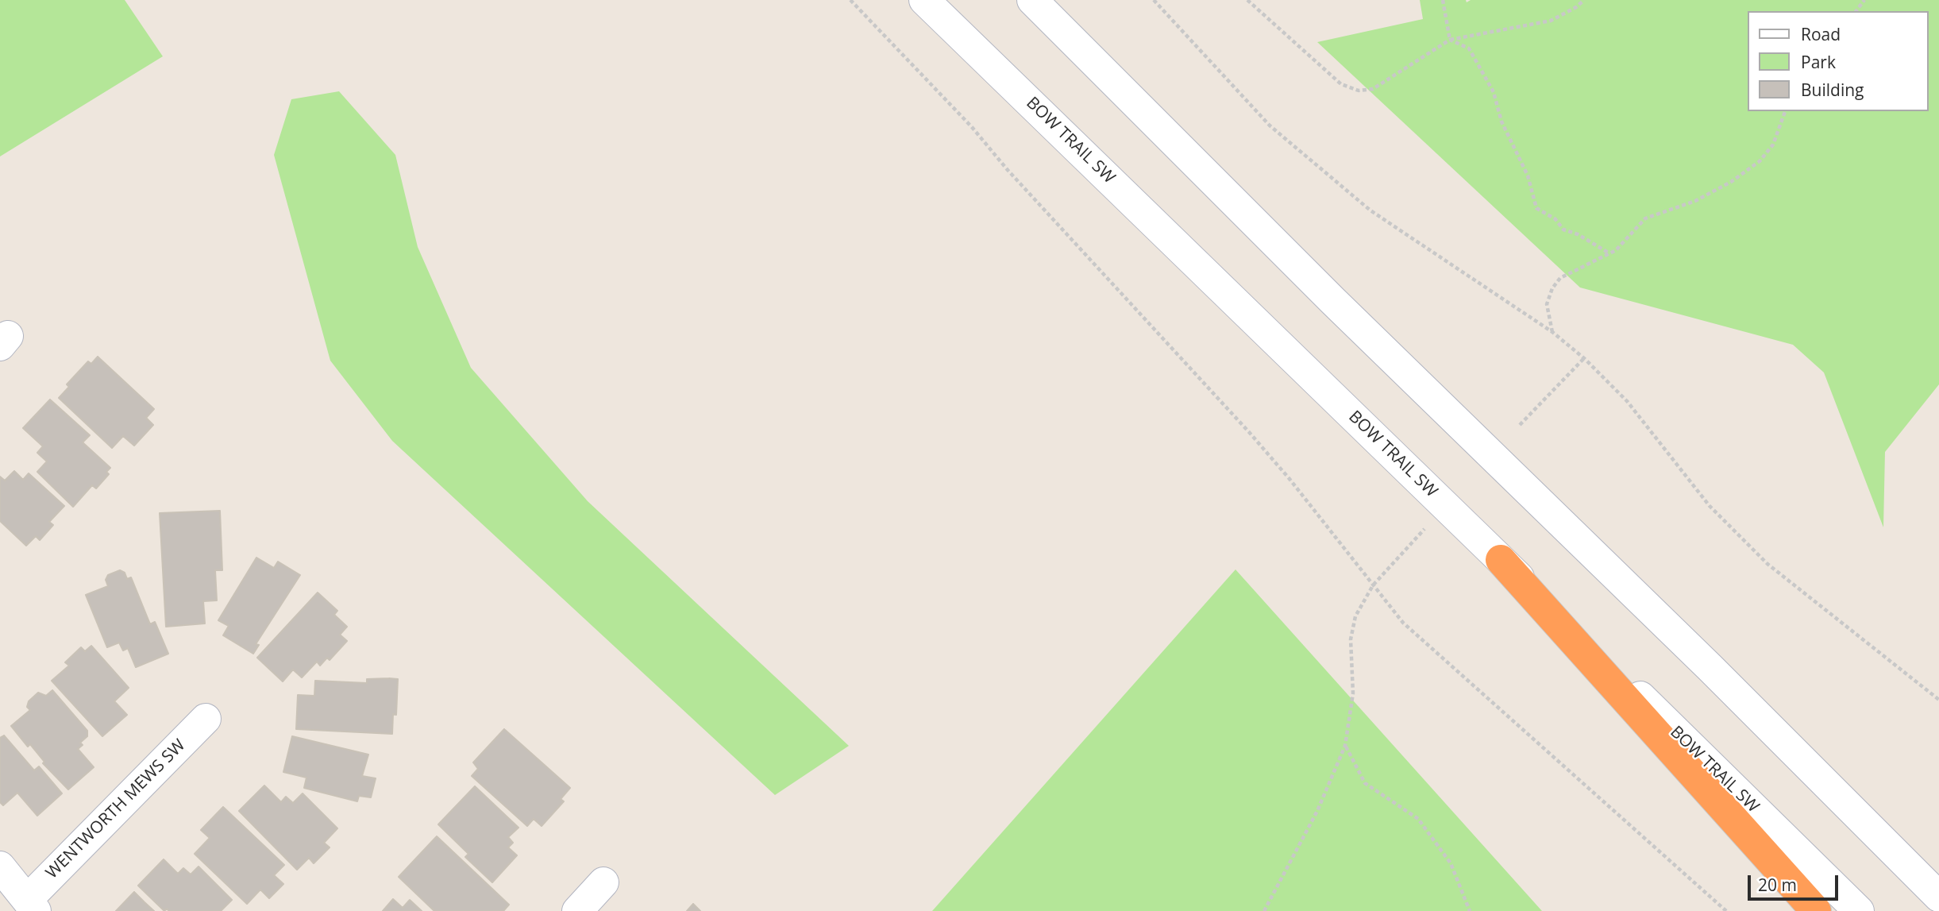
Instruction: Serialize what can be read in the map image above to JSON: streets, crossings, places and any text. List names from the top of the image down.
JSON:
{
  "streets": {
    "main road": ["BOW TRAIL SW", "WENTWORTH MEWS SW"]
  },
  "legend": ["Road", "Park", "Building"],
  "scale_bar": "20 m"
}
